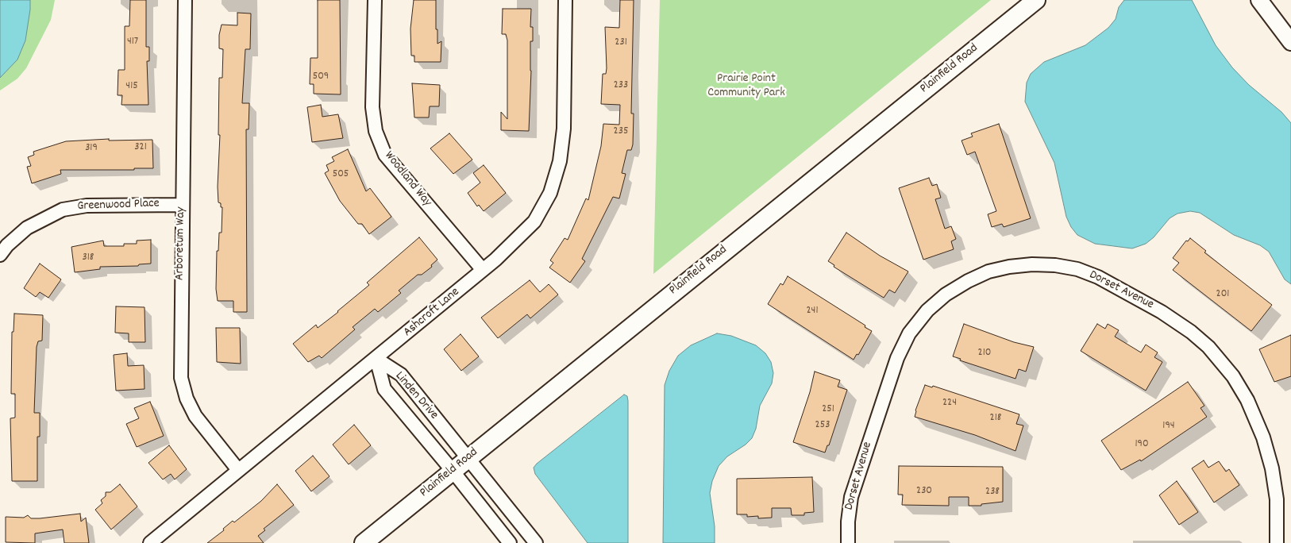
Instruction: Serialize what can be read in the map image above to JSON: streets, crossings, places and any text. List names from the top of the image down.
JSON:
{
  "streets": {
    "main road": ["Plainfield Road"],
    "street": [
      "Woodland Way",
      "Greenwood Place",
      "Arboretum Way",
      "Dorset Avenue",
      "Ashcroft Lane",
      "Linden Drive"
    ]
  },
  "crossings": [
    ["Plainfield Road", "Linden Drive"],
    ["Woodland Way", "Ashcroft Lane"],
    ["Greenwood Place", "Arboretum Way"],
    ["Arboretum Way", "Ashcroft Lane"],
    ["Ashcroft Lane", "Linden Drive"]
  ],
  "parks": ["Prairie Point Community Park"],
  "house_numbers": [
    "417",
    "231",
    "509",
    "233",
    "415",
    "235",
    "321",
    "319",
    "505",
    "318",
    "201",
    "241",
    "210",
    "224",
    "251",
    "218",
    "253",
    "194",
    "190",
    "230",
    "238"
  ]
}
